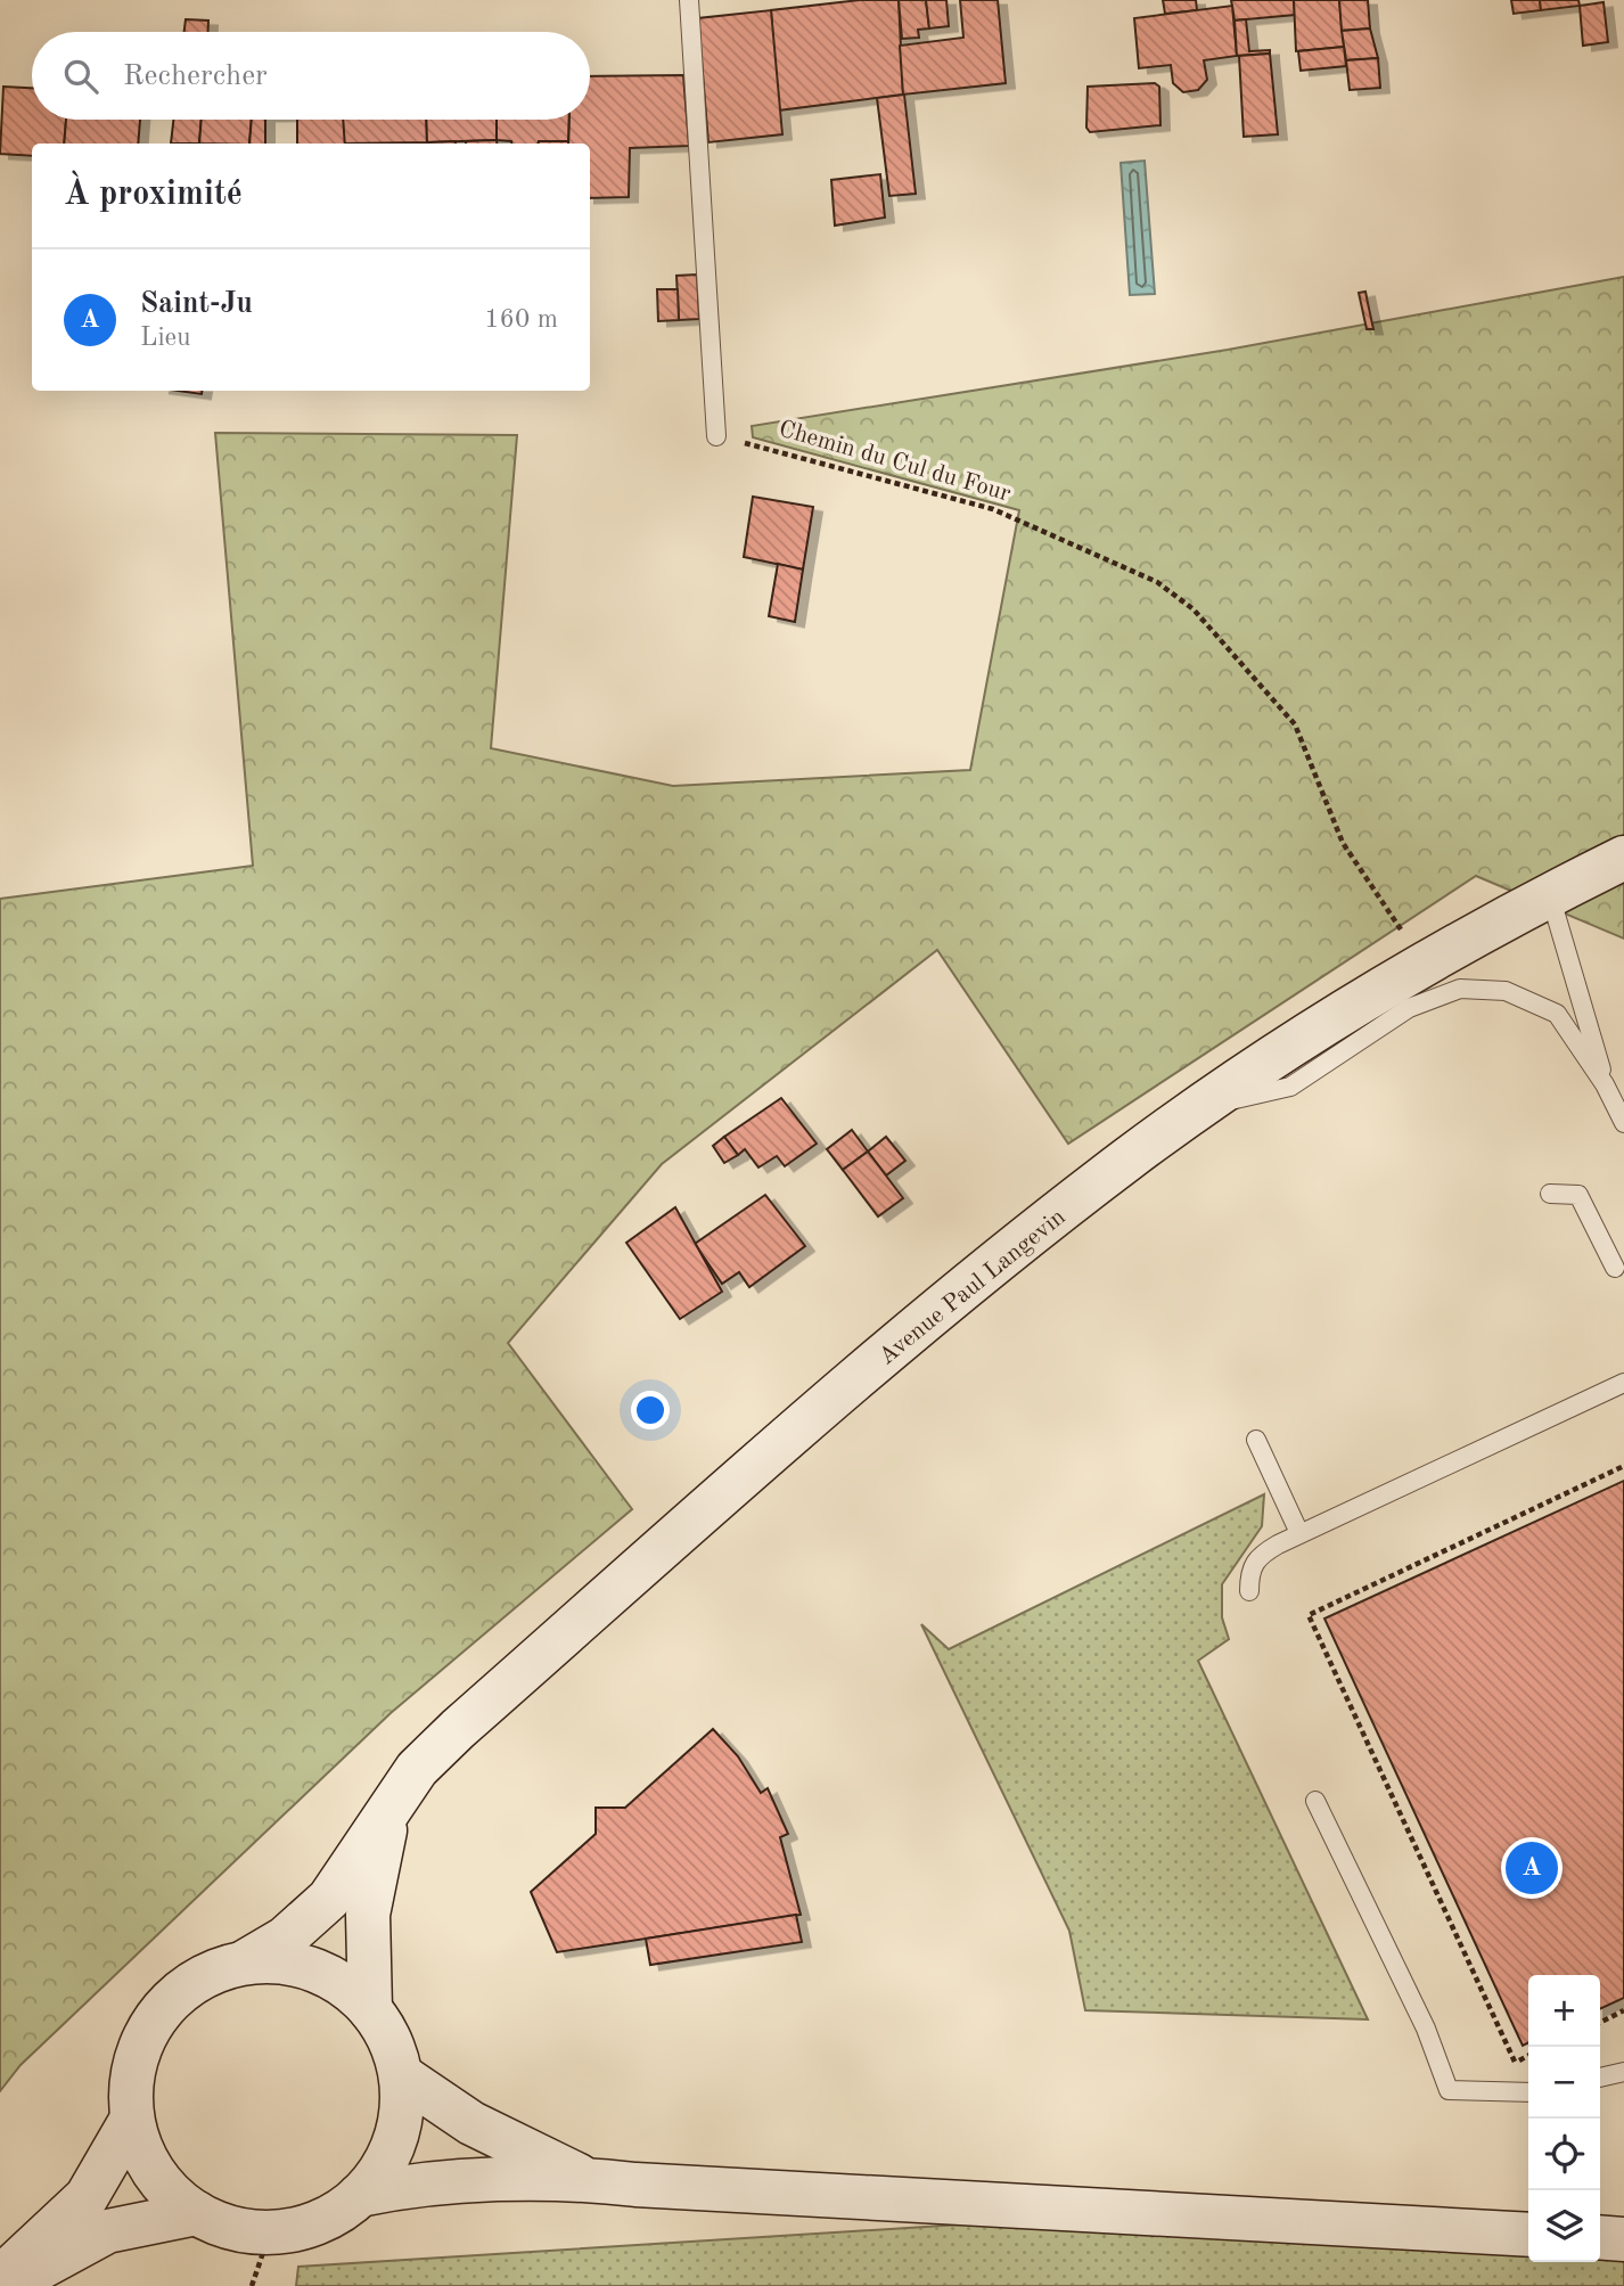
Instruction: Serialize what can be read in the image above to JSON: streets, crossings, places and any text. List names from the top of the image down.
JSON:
{
  "streets": {
    "main road": ["Avenue Paul Langevin"],
    "path": ["Chemin du Cul du Four"]
  },
  "crossings": [
    ["Chemin du Cul du Four", "Avenue Paul Langevin"]
  ],
  "page": {
    "search": "Rechercher",
    "heading": "À proximité",
    "list": [
      {
        "mark": "A",
        "name": "Saint-Ju",
        "note": "Lieu",
        "value": "160 m"
      }
    ],
    "pins": "A",
    "map_buttons": ["+", "−"]
  }
}
